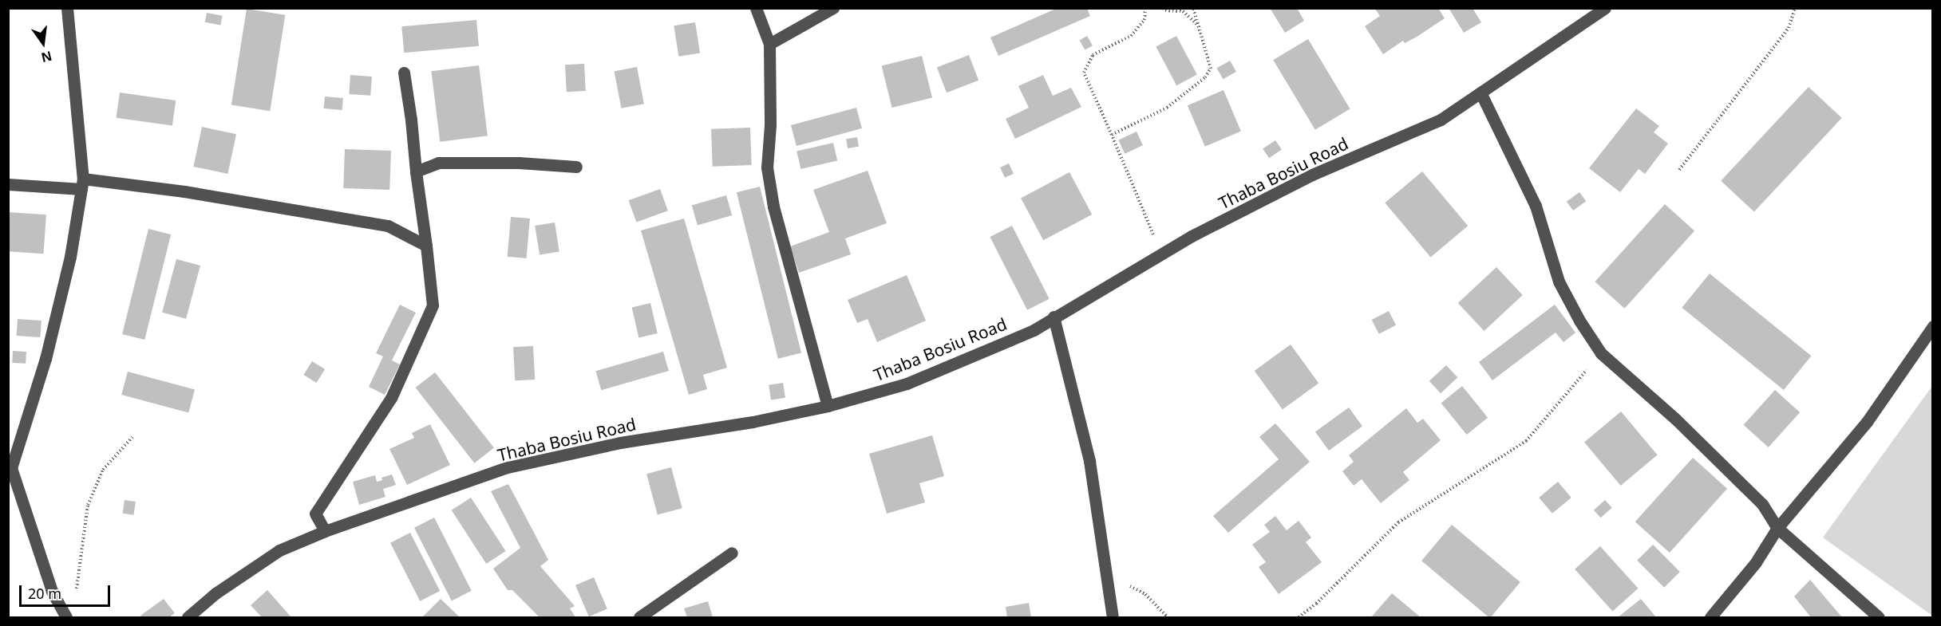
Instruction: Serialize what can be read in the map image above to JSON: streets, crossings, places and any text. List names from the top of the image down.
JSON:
{
  "streets": {
    "street": ["Thaba Bosiu Road"]
  },
  "scale_bar": "20 m",
  "north": "bottom"
}
